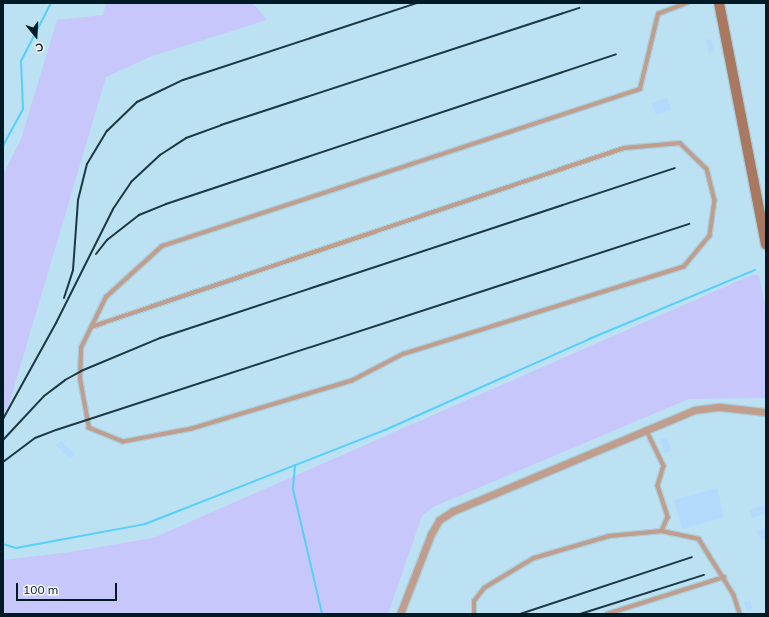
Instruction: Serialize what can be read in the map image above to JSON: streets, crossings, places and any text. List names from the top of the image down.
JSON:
{
  "scale_bar": "100 m",
  "north": "bottom"
}
